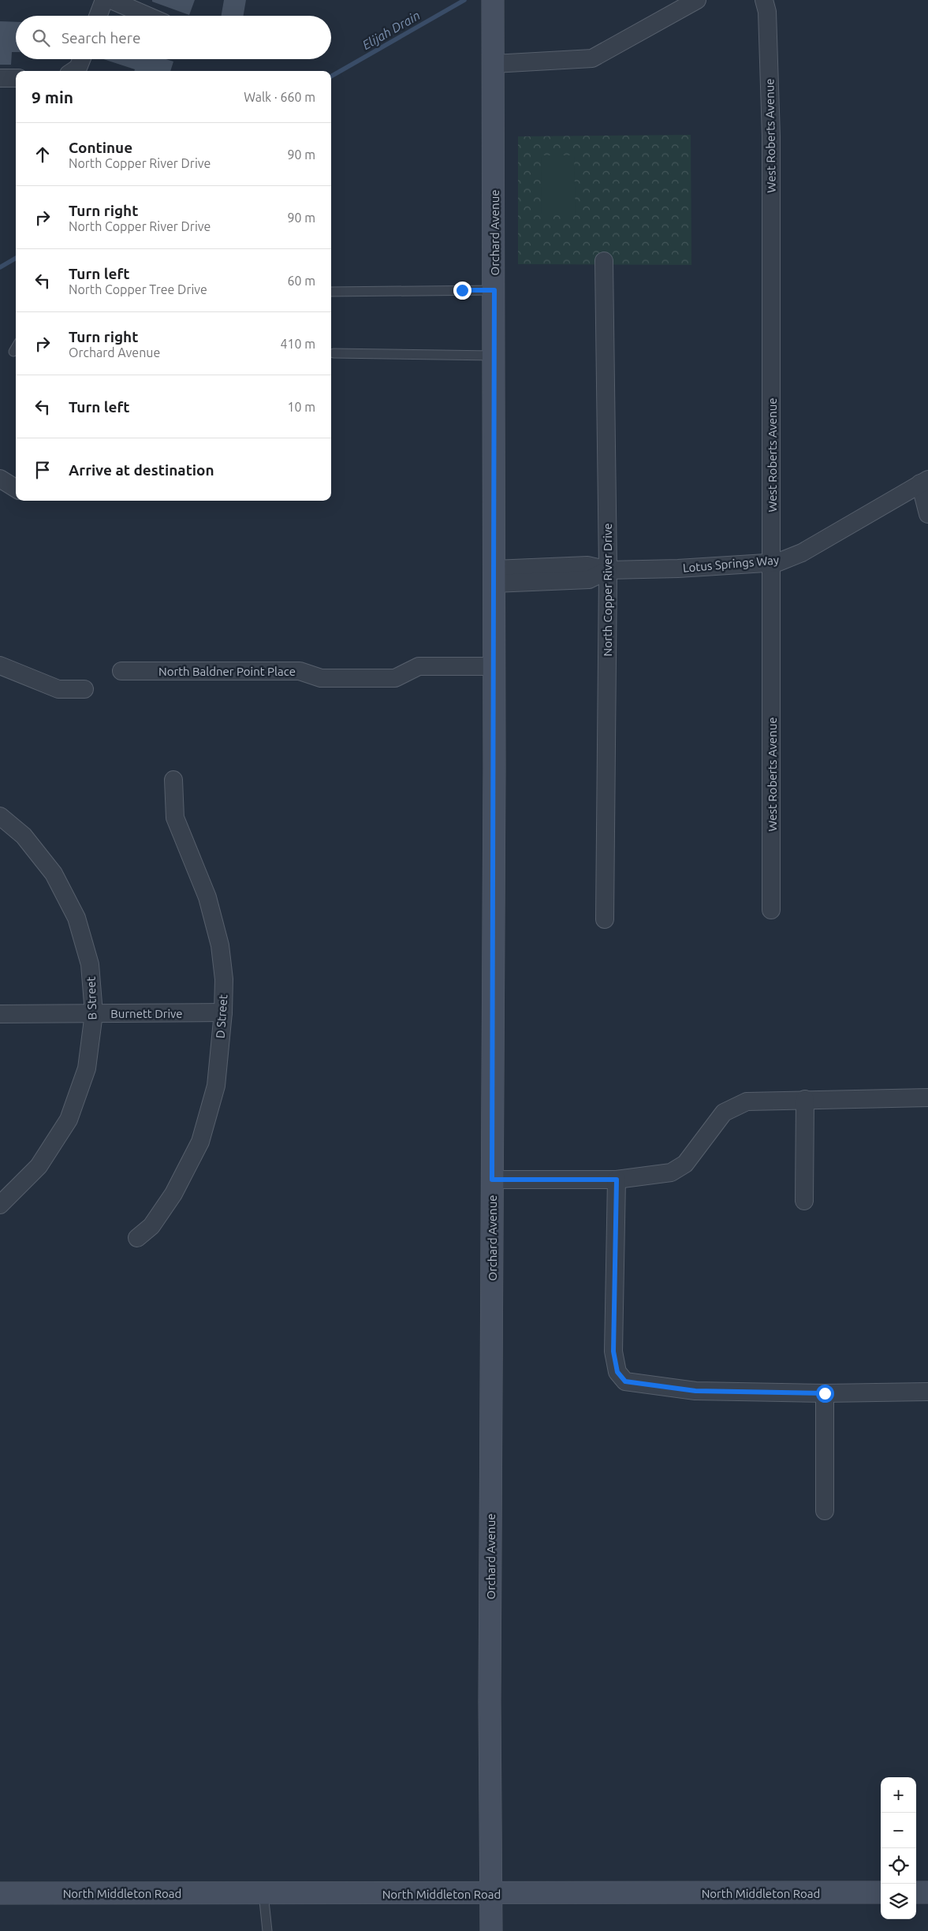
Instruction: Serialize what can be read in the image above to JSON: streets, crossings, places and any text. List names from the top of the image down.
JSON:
{
  "streets": {
    "street": [
      "West Roberts Avenue",
      "Orchard Avenue",
      "Lotus Springs Way",
      "North Copper River Drive",
      "North Baldner Point Place",
      "B Street",
      "Burnett Drive",
      "D Street",
      "North Middleton Road"
    ]
  },
  "crossings": [
    ["West Roberts Avenue", "Lotus Springs Way"],
    ["Orchard Avenue", "Lotus Springs Way"],
    ["Orchard Avenue", "North Baldner Point Place"],
    ["Orchard Avenue", "North Middleton Road"],
    ["Lotus Springs Way", "North Copper River Drive"],
    ["B Street", "Burnett Drive"],
    ["Burnett Drive", "D Street"]
  ],
  "water": ["Elijah Drain"],
  "page": {
    "search": "Search here",
    "heading": ["9 min", "Walk · 660 m"],
    "list": [
      ["Continue", "North Copper River Drive", "90 m"],
      ["Turn right", "North Copper River Drive", "90 m"],
      ["Turn left", "North Copper Tree Drive", "60 m"],
      ["Turn right", "Orchard Avenue", "410 m"],
      ["Turn left", "10 m"],
      "Arrive at destination"
    ],
    "map_buttons": ["+", "−"]
  }
}
